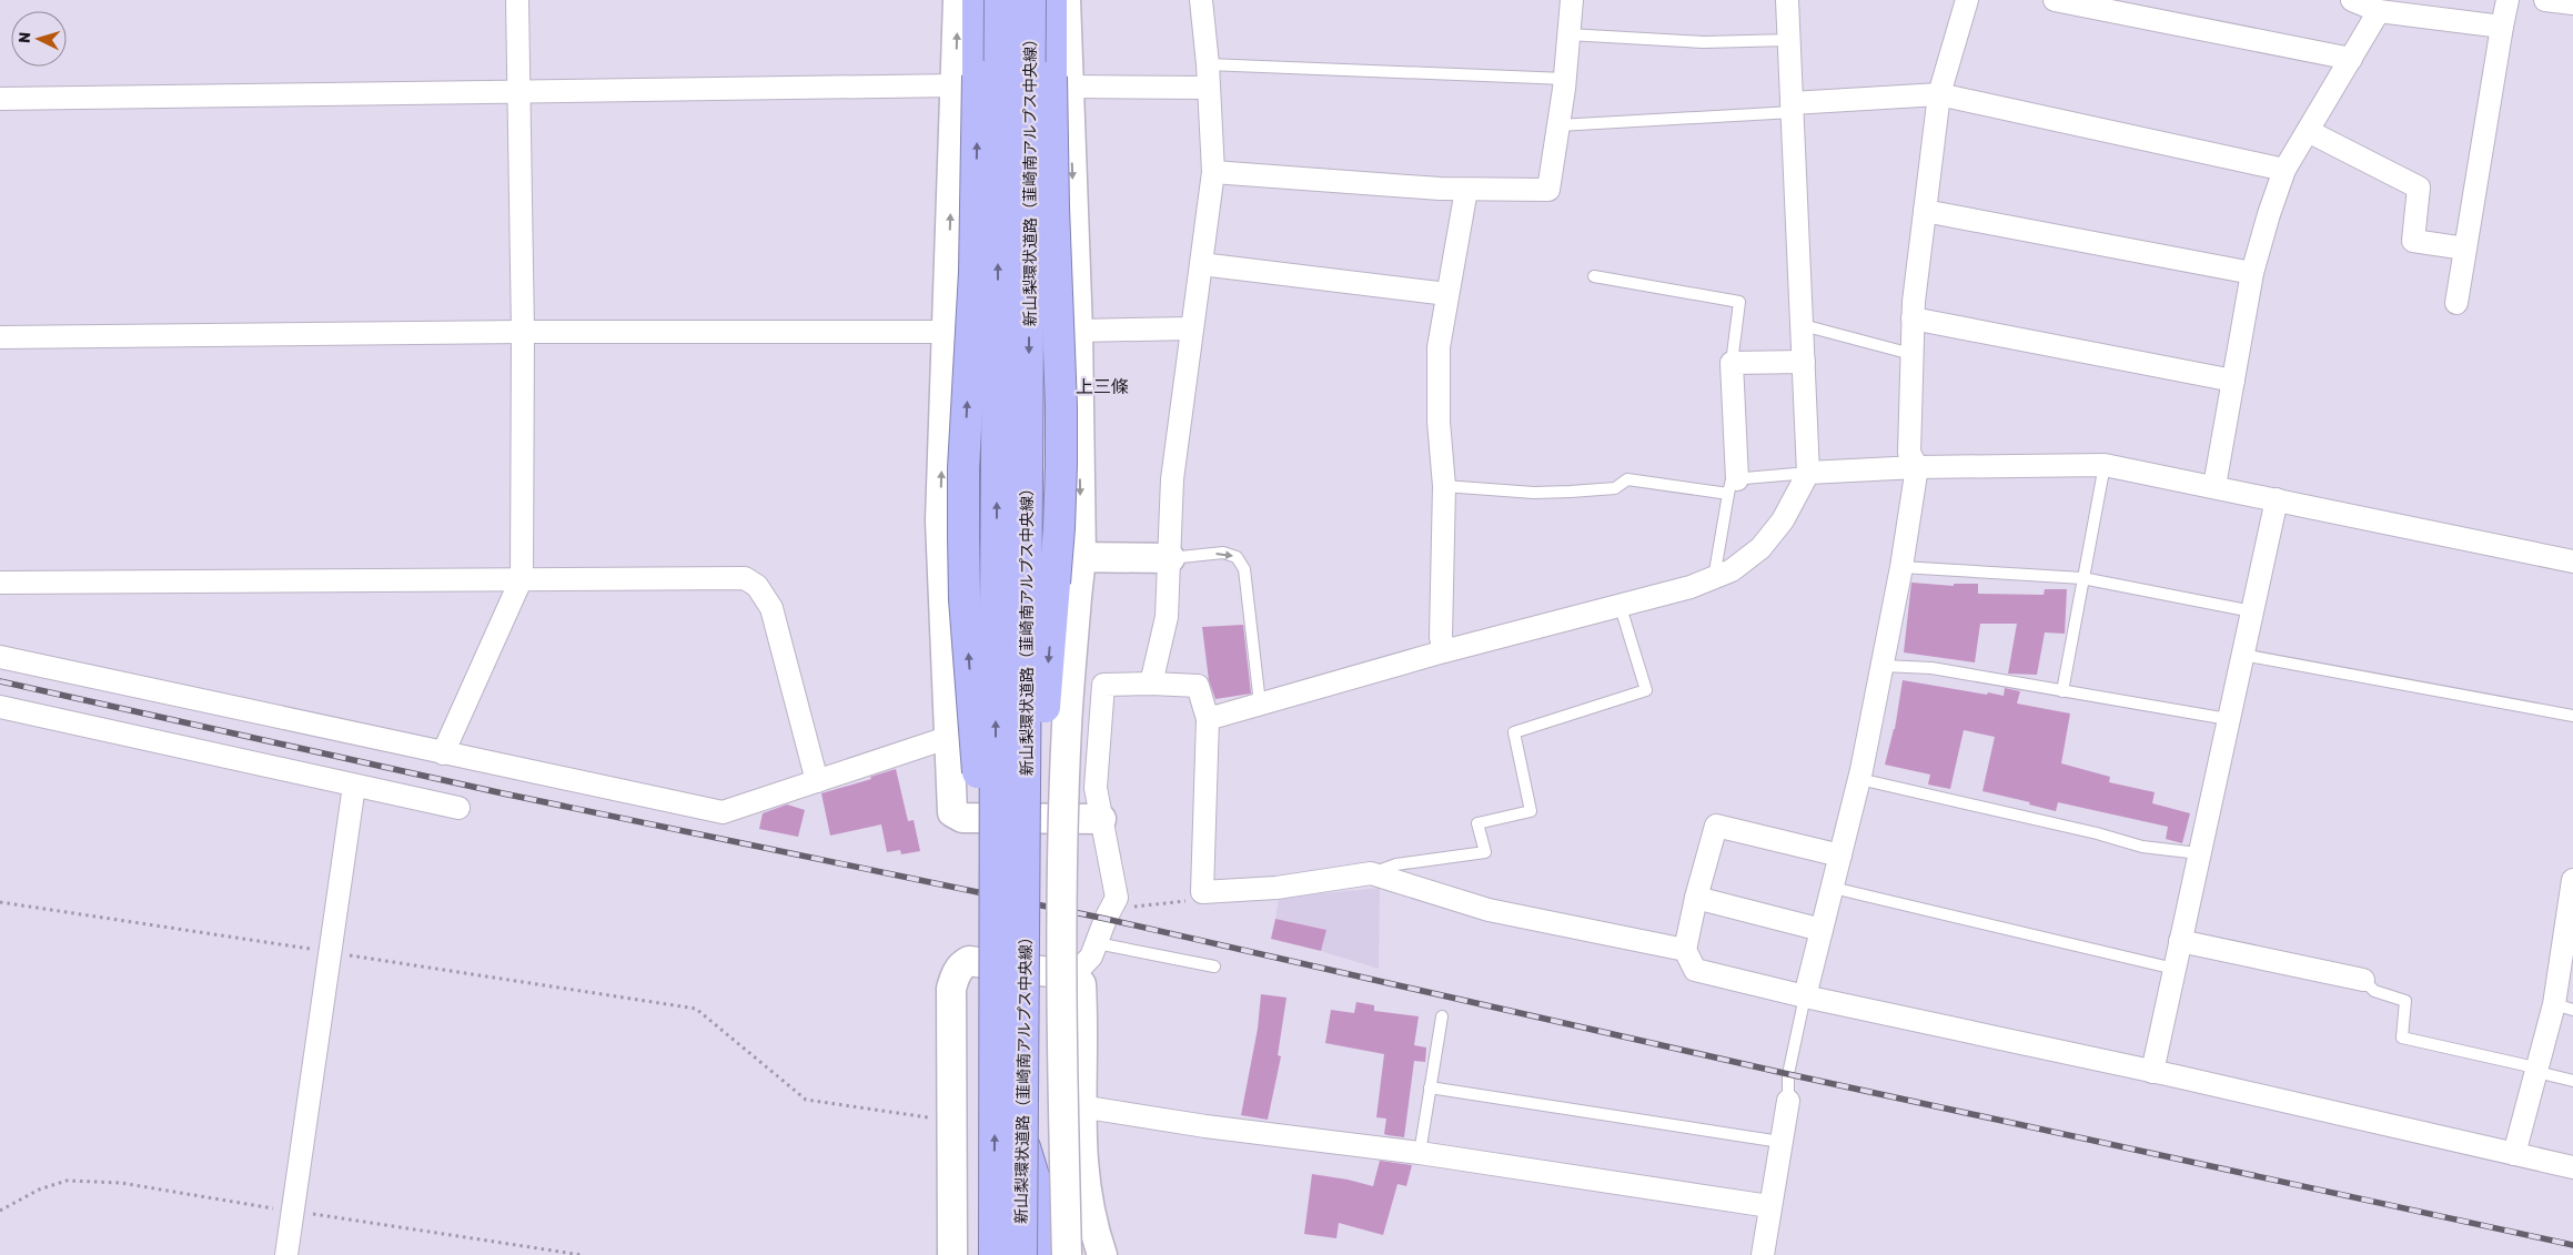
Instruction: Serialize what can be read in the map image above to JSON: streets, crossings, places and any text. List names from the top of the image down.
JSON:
{
  "streets": {
    "highway": ["新山梨環状道路（韮崎南アルプス中央線）"]
  },
  "districts": ["上三條"],
  "north": "left"
}
